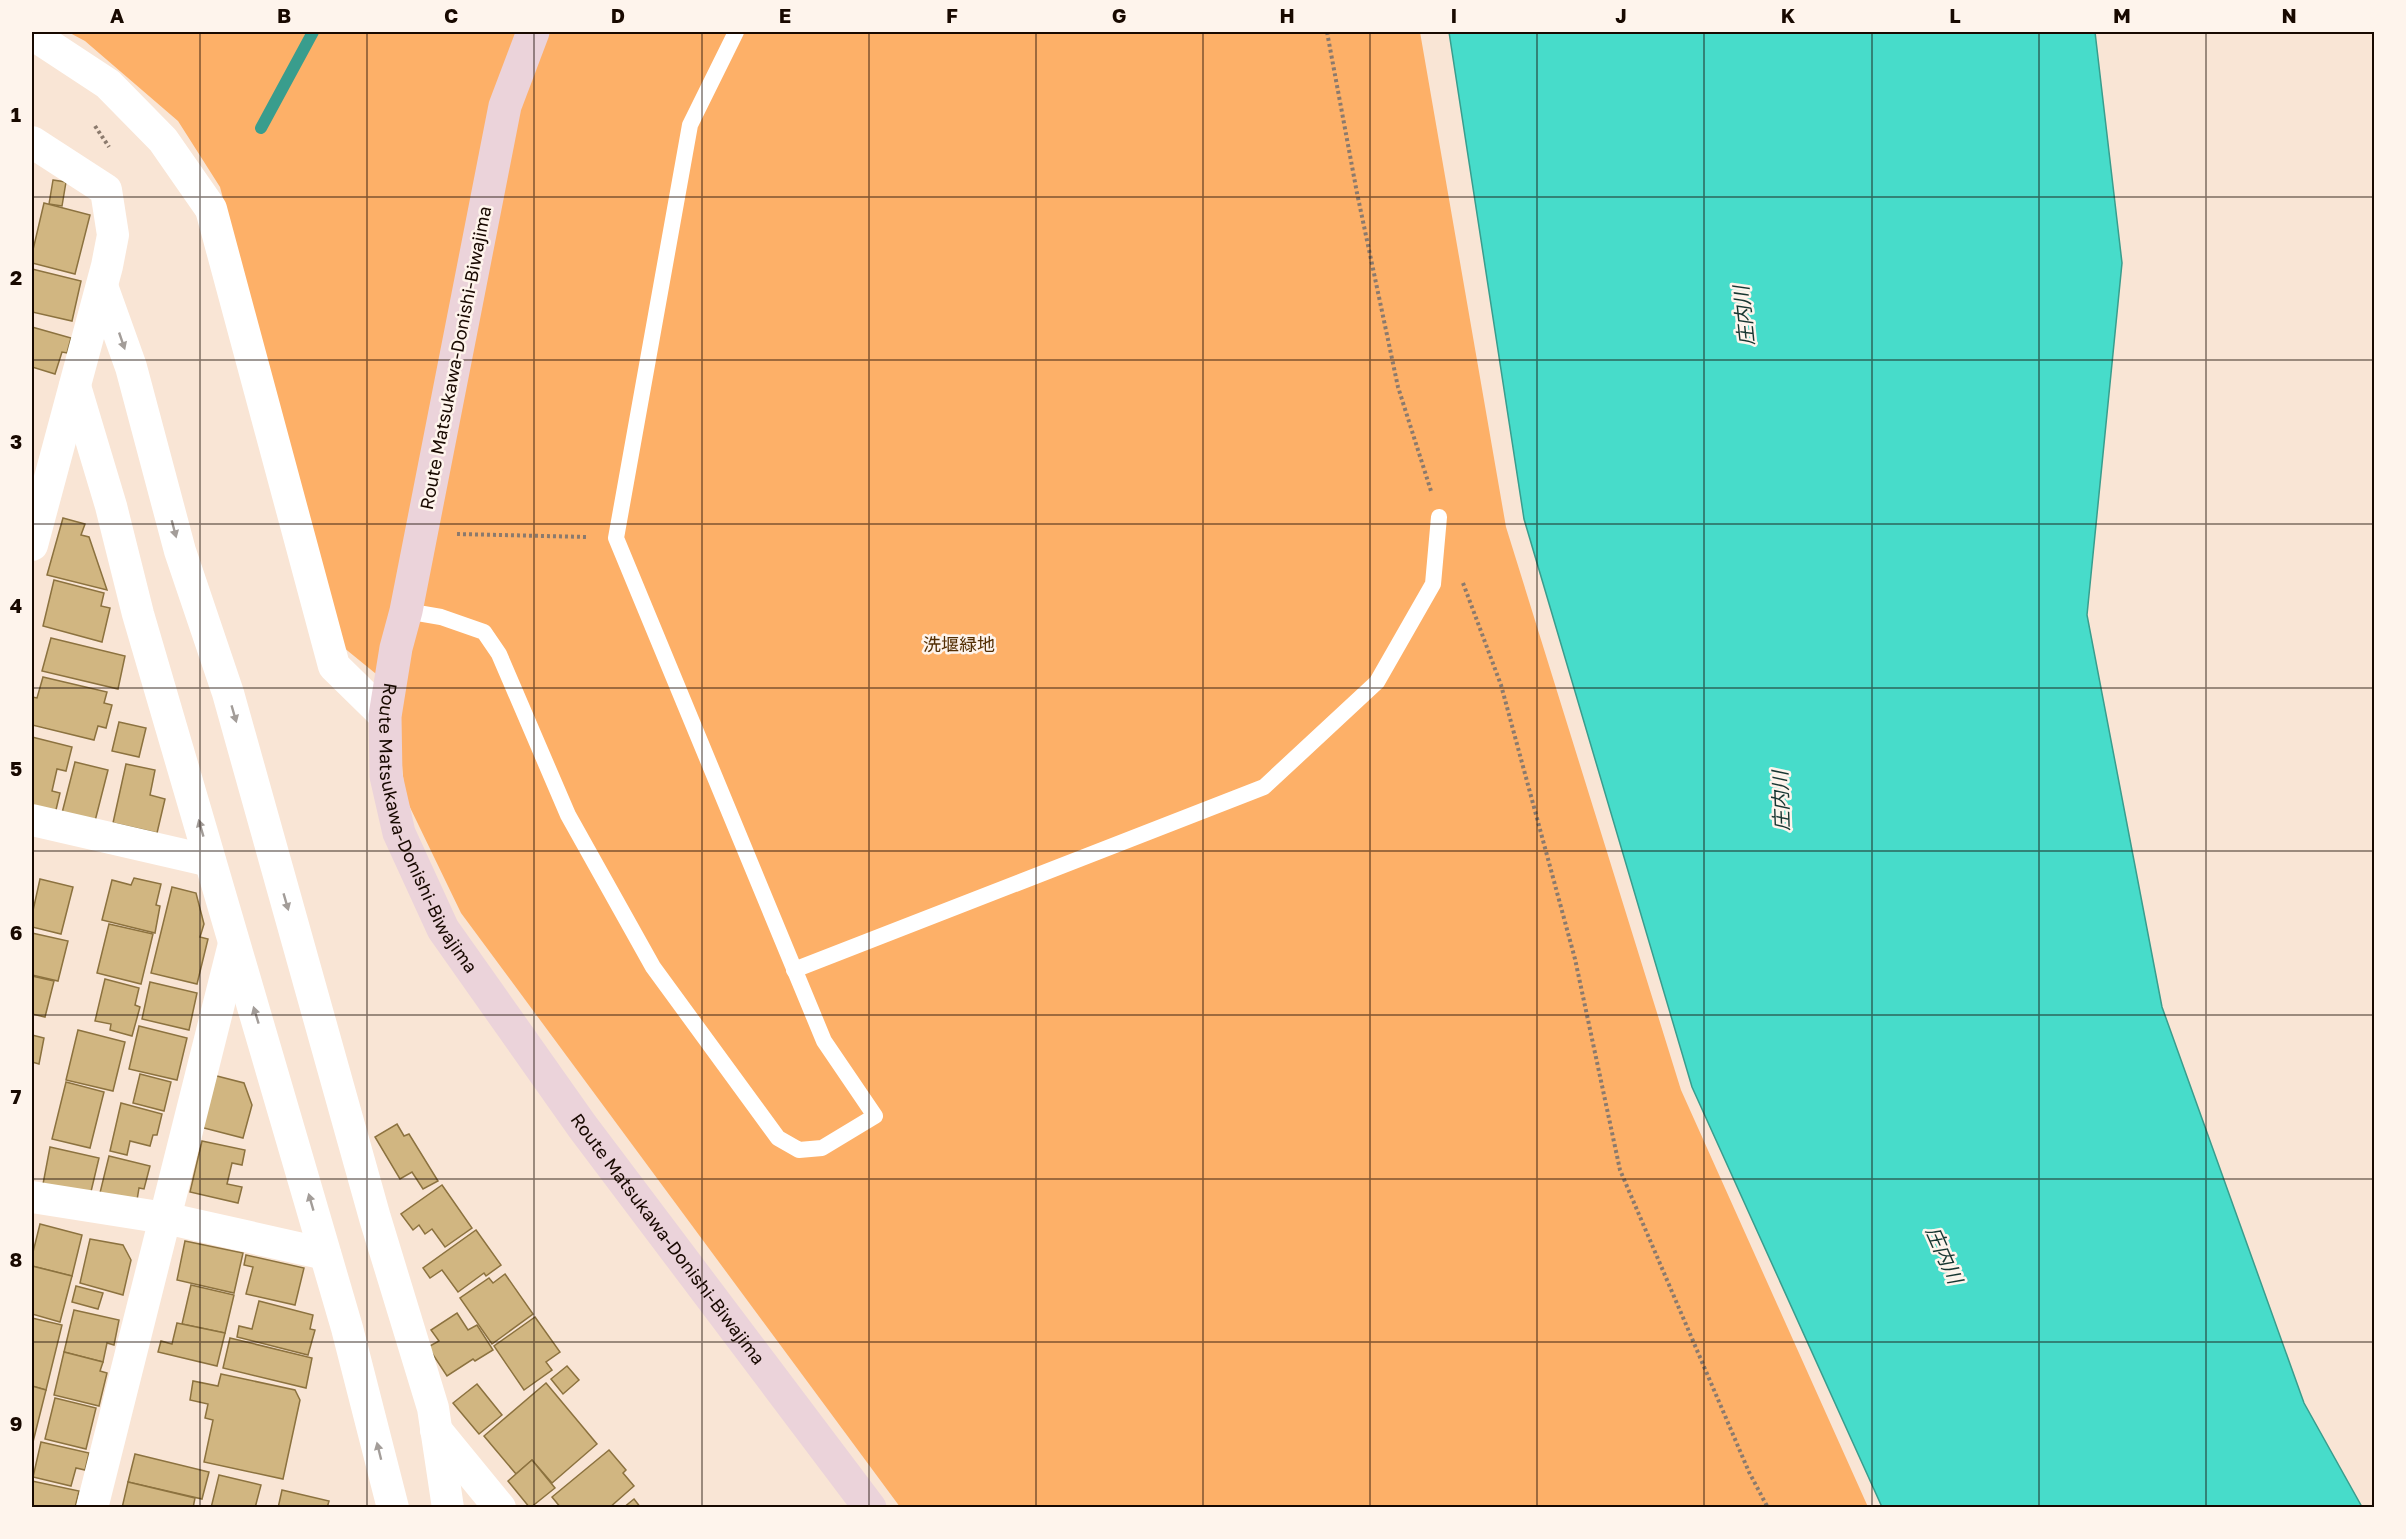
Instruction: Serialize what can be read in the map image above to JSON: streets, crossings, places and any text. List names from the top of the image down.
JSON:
{
  "streets": {
    "main road": ["Route Matsukawa-Donishi-Biwajima"]
  },
  "water": ["庄内川"],
  "parks": ["洗堰緑地"],
  "grid": {
    "columns": [
      "A",
      "B",
      "C",
      "D",
      "E",
      "F",
      "G",
      "H",
      "I",
      "J",
      "K",
      "L",
      "M",
      "N"
    ],
    "rows": [
      "1",
      "2",
      "3",
      "4",
      "5",
      "6",
      "7",
      "8",
      "9"
    ]
  }
}
